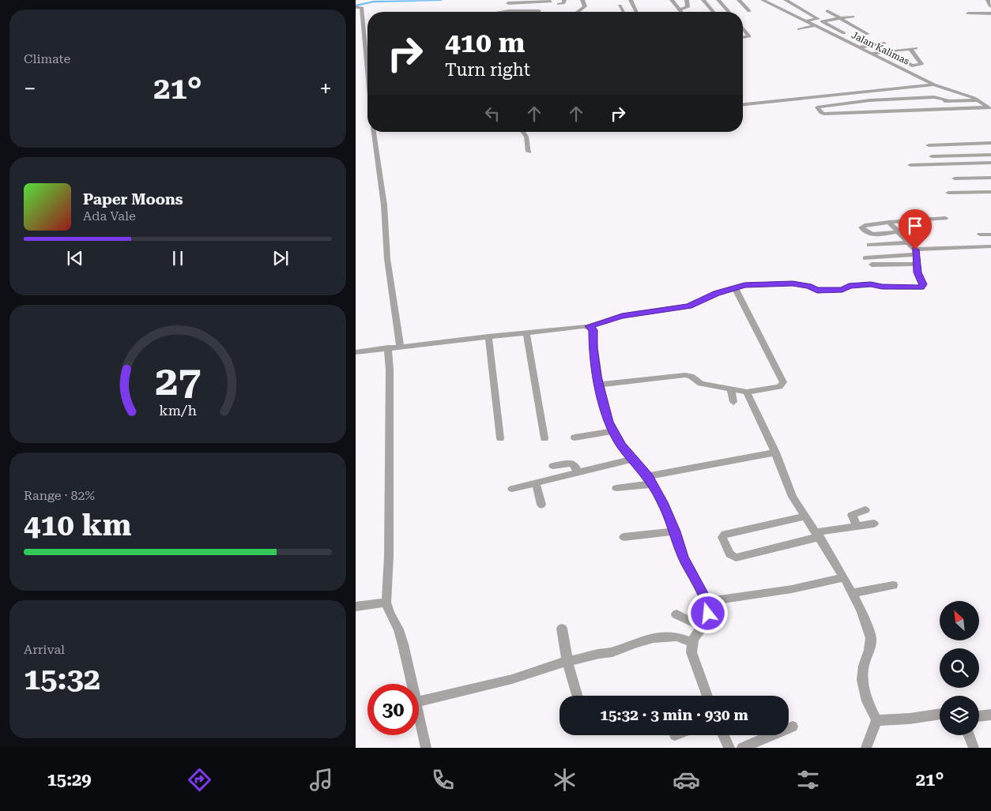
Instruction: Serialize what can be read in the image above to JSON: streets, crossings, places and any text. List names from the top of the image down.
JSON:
{
  "streets": {
    "street": ["Jalan Kalimas"]
  },
  "north": "top left",
  "page": {
    "tile": [
      "Climate",
      ["Range · 82%", "410 km"],
      ["Arrival", "15:32"]
    ],
    "turn": ["410 m", "Turn right"],
    "heat": ["−", "21°", "+"],
    "song": ["Paper Moons", "Ada Vale"],
    "limit": "30",
    "trip": "15:32 · 3 min · 930 m",
    "tabs": ["15:29", "21°"],
    "gauge": ["27", "km/h"]
  }
}
